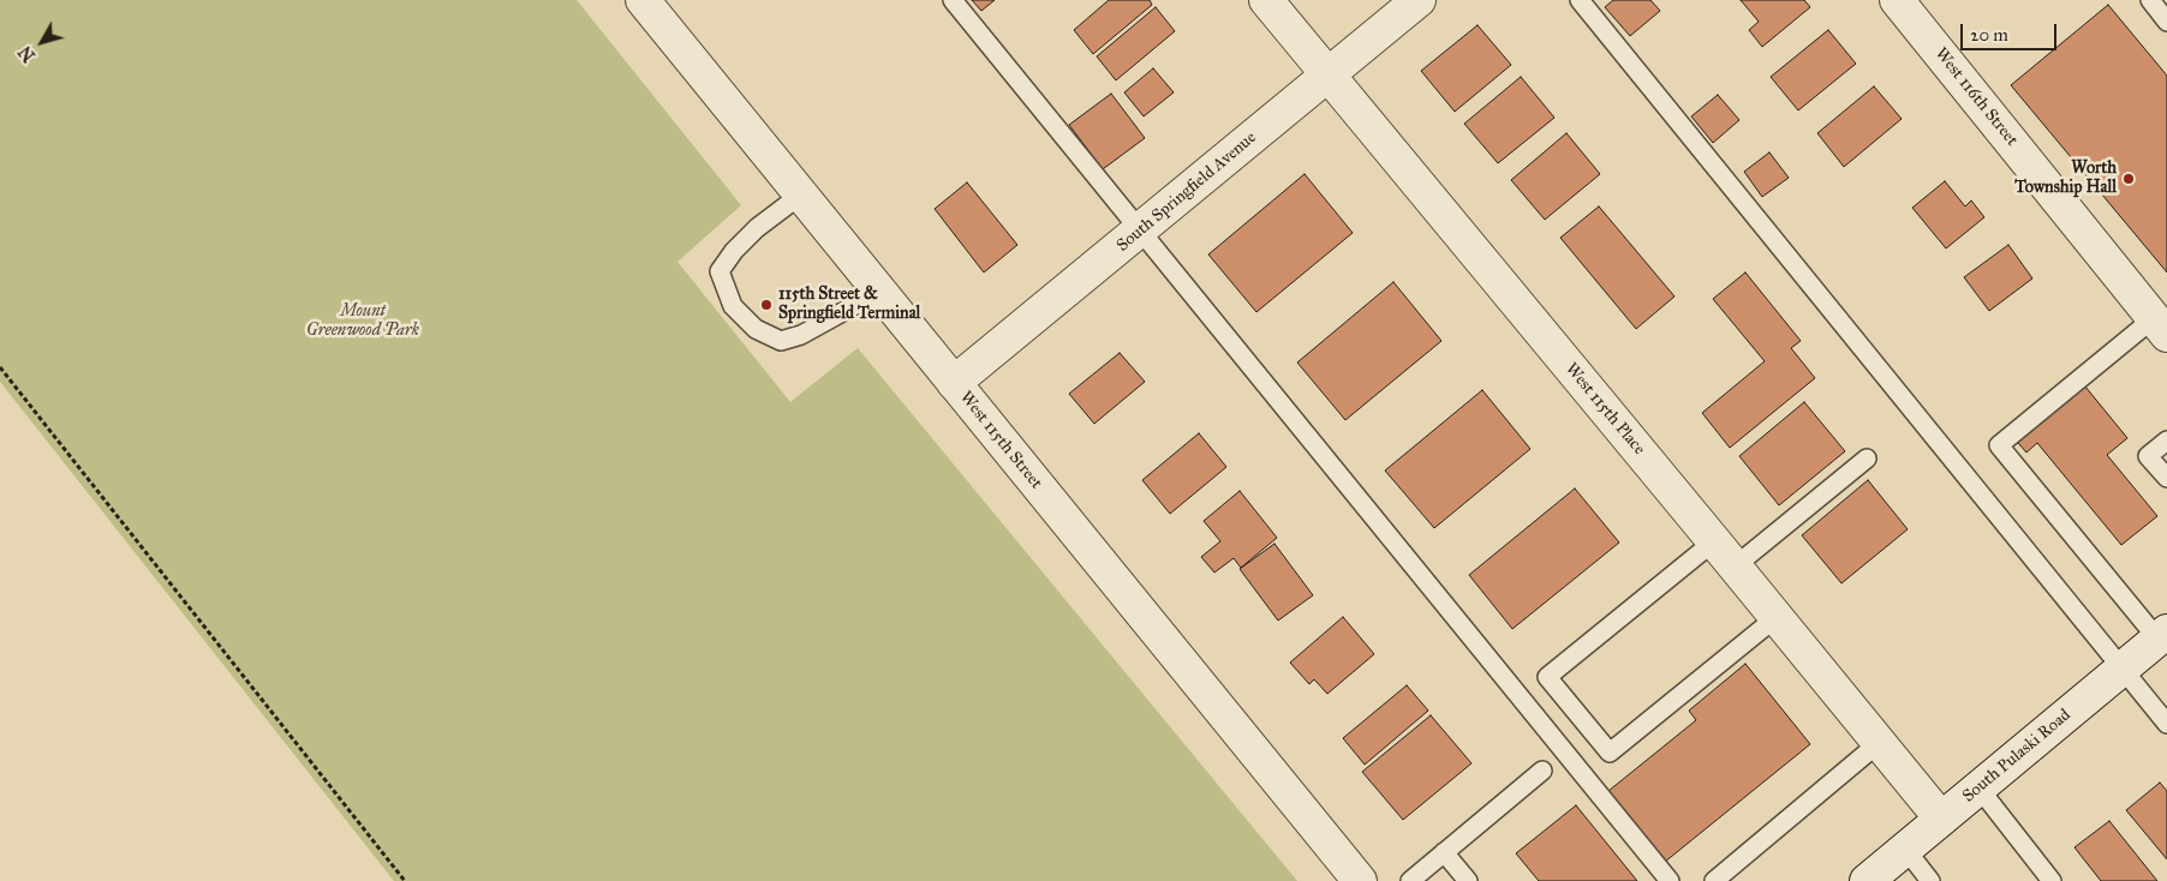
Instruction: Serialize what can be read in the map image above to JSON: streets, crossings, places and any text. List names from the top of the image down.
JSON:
{
  "streets": {
    "street": [
      "West 116th Street",
      "South Springfield Avenue",
      "West 115th Place",
      "West 115th Street",
      "South Pulaski Road"
    ]
  },
  "crossings": [
    ["South Springfield Avenue", "West 115th Place"],
    ["South Springfield Avenue", "West 115th Street"],
    ["West 115th Place", "South Pulaski Road"]
  ],
  "parks": ["Mount Greenwood Park"],
  "places": ["Worth Township Hall", "115th Street & Springfield Terminal"],
  "scale_bar": "20 m",
  "north": "bottom left"
}
